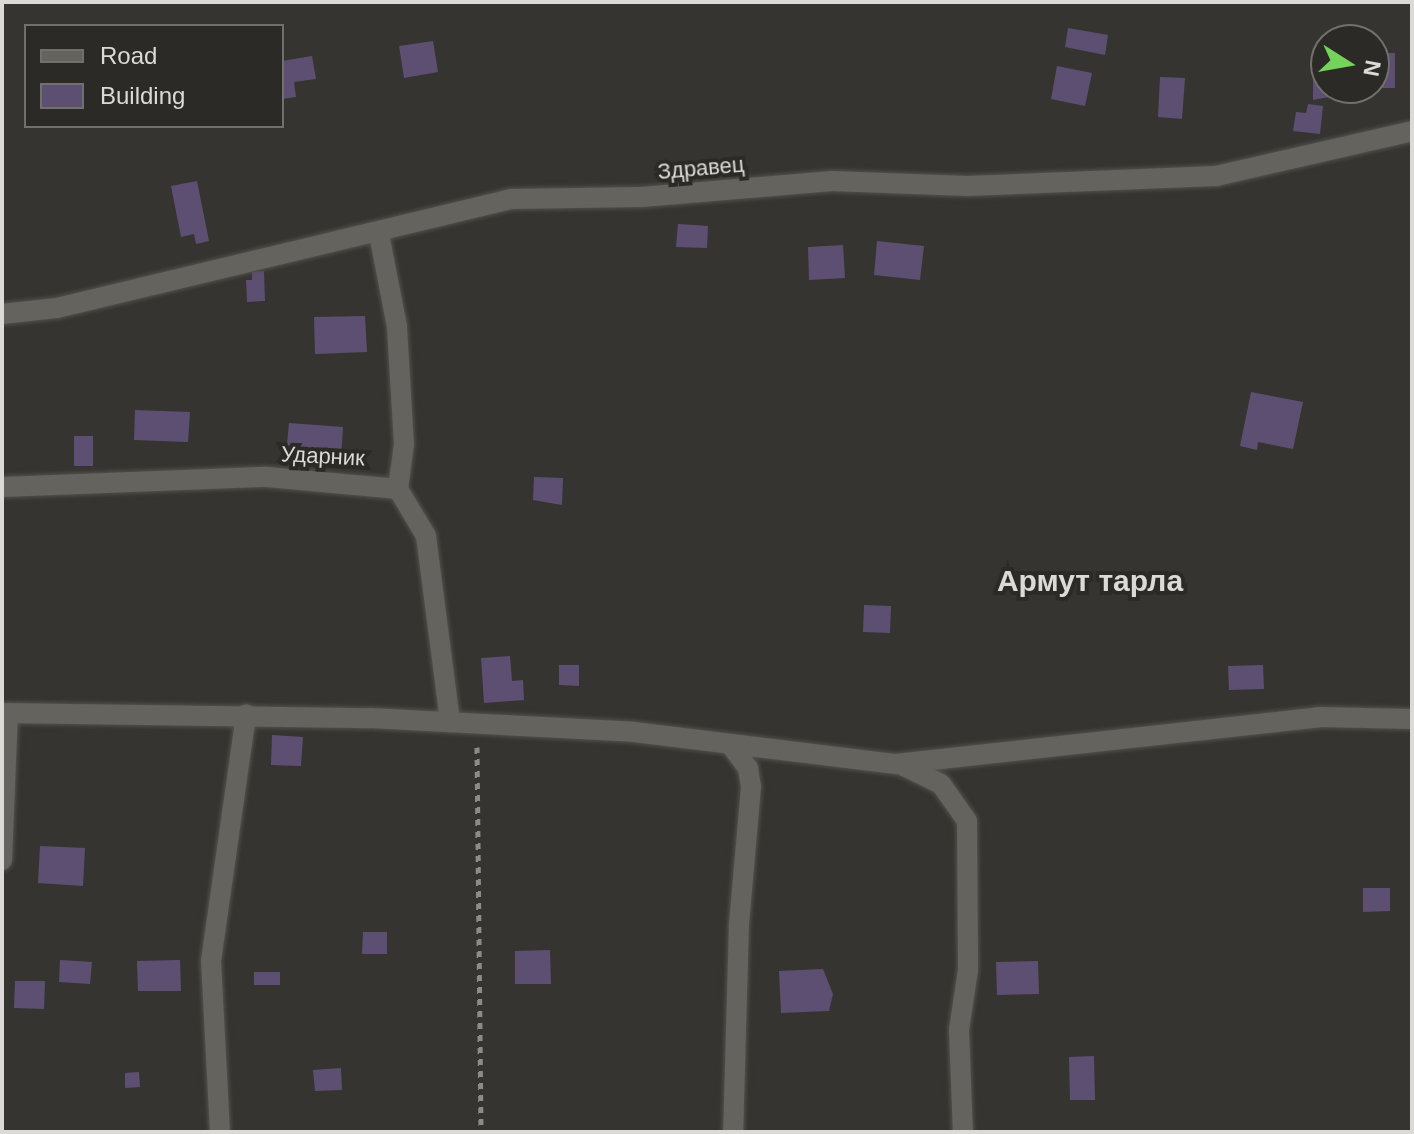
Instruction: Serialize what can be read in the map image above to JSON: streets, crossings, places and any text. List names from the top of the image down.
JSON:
{
  "streets": {
    "street": ["Здравец", "Ударник"]
  },
  "districts": ["Армут тарла"],
  "legend": ["Road", "Building"],
  "north": "right"
}
